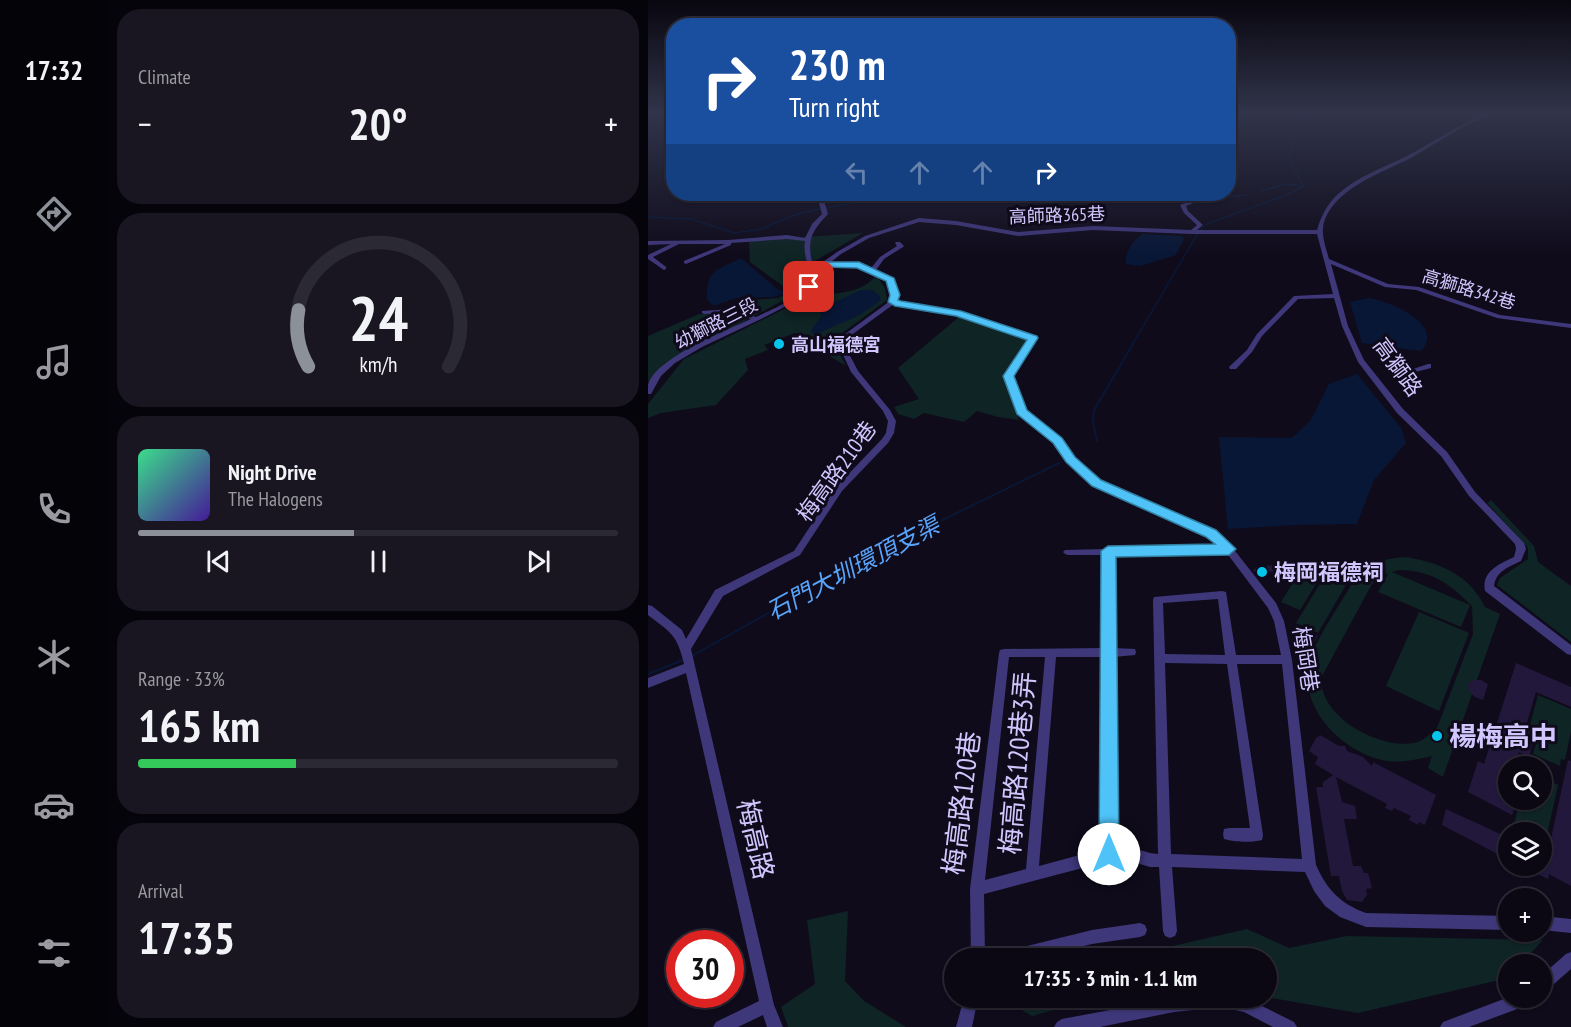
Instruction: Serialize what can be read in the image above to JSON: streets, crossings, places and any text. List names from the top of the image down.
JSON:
{
  "streets": {
    "street": [
      "高師路365巷",
      "高獅路342巷",
      "幼獅路三段",
      "高獅路",
      "梅高路210巷",
      "梅岡巷",
      "梅高路120巷3弄",
      "梅高路120巷",
      "梅高路"
    ]
  },
  "crossings": [
    ["高師路365巷", "幼獅路三段"],
    ["高師路365巷", "高獅路"],
    ["高獅路342巷", "高獅路"],
    ["梅高路210巷", "梅岡巷"],
    ["梅高路210巷", "梅高路"],
    ["梅高路120巷3弄", "梅高路120巷"]
  ],
  "water": ["石門大圳環頂支渠"],
  "places": ["高山福德宮", "梅岡福德祠", "楊梅高中"],
  "page": {
    "tabs": "17:32",
    "tile": [
      "Climate",
      ["Range · 33%", "165 km"],
      ["Arrival", "17:35"]
    ],
    "turn": ["230 m", "Turn right"],
    "heat": ["−", "20°", "+"],
    "song": ["Night Drive", "The Halogens"],
    "map_buttons": ["+", "−"],
    "limit": "30",
    "trip": "17:35 · 3 min · 1.1 km",
    "gauge": ["24", "km/h"]
  }
}
